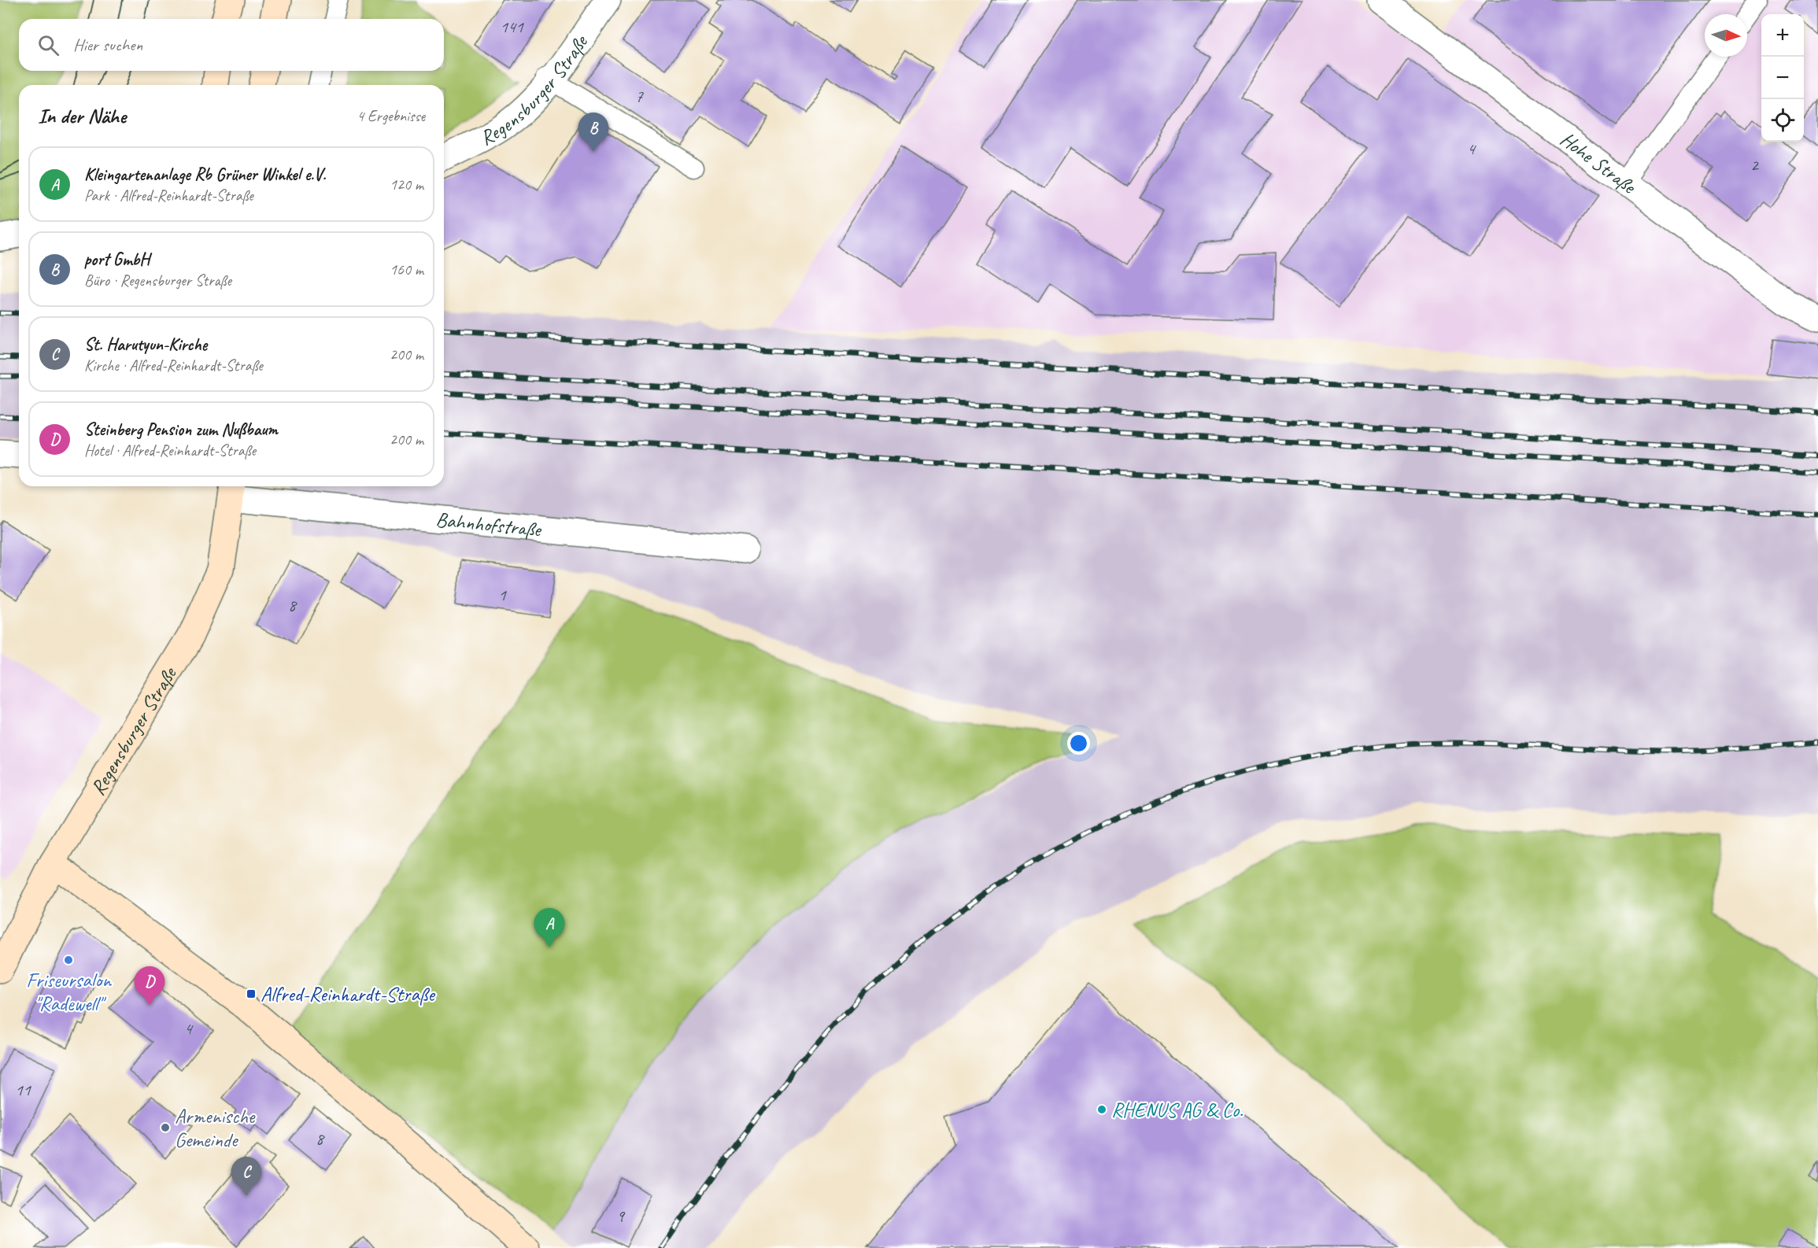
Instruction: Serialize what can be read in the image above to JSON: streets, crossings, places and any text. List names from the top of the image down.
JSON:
{
  "streets": {
    "main road": ["Regensburger Straße"],
    "street": ["Hohe Straße", "Bahnhofstraße"]
  },
  "crossings": [
    ["Regensburger Straße", "Bahnhofstraße"]
  ],
  "places": {
    "other": ["Friseursalon \"Radewell\"", "RHENUS AG & Co.", "Armenische Gemeinde"],
    "transit": ["Alfred-Reinhardt-Straße"]
  },
  "house_numbers": [
    "141",
    "7",
    "4",
    "2",
    "1",
    "8",
    "4",
    "11",
    "8",
    "9"
  ],
  "north": "right",
  "page": {
    "map_buttons": ["+", "−"],
    "search": "Hier suchen",
    "heading": ["In der Nähe", "4 Ergebnisse"],
    "pins": [
      "B",
      "A",
      "D",
      "C"
    ],
    "list": [
      {
        "mark": "A",
        "name": "Kleingartenanlage Rb Grüner Winkel e.V.",
        "note": "Park · Alfred-Reinhardt-Straße",
        "value": "120 m"
      },
      {
        "mark": "B",
        "name": "port GmbH",
        "note": "Büro · Regensburger Straße",
        "value": "160 m"
      },
      {
        "mark": "C",
        "name": "St. Harutyun-Kirche",
        "note": "Kirche · Alfred-Reinhardt-Straße",
        "value": "200 m"
      },
      {
        "mark": "D",
        "name": "Steinberg Pension zum Nußbaum",
        "note": "Hotel · Alfred-Reinhardt-Straße",
        "value": "200 m"
      }
    ]
  }
}
